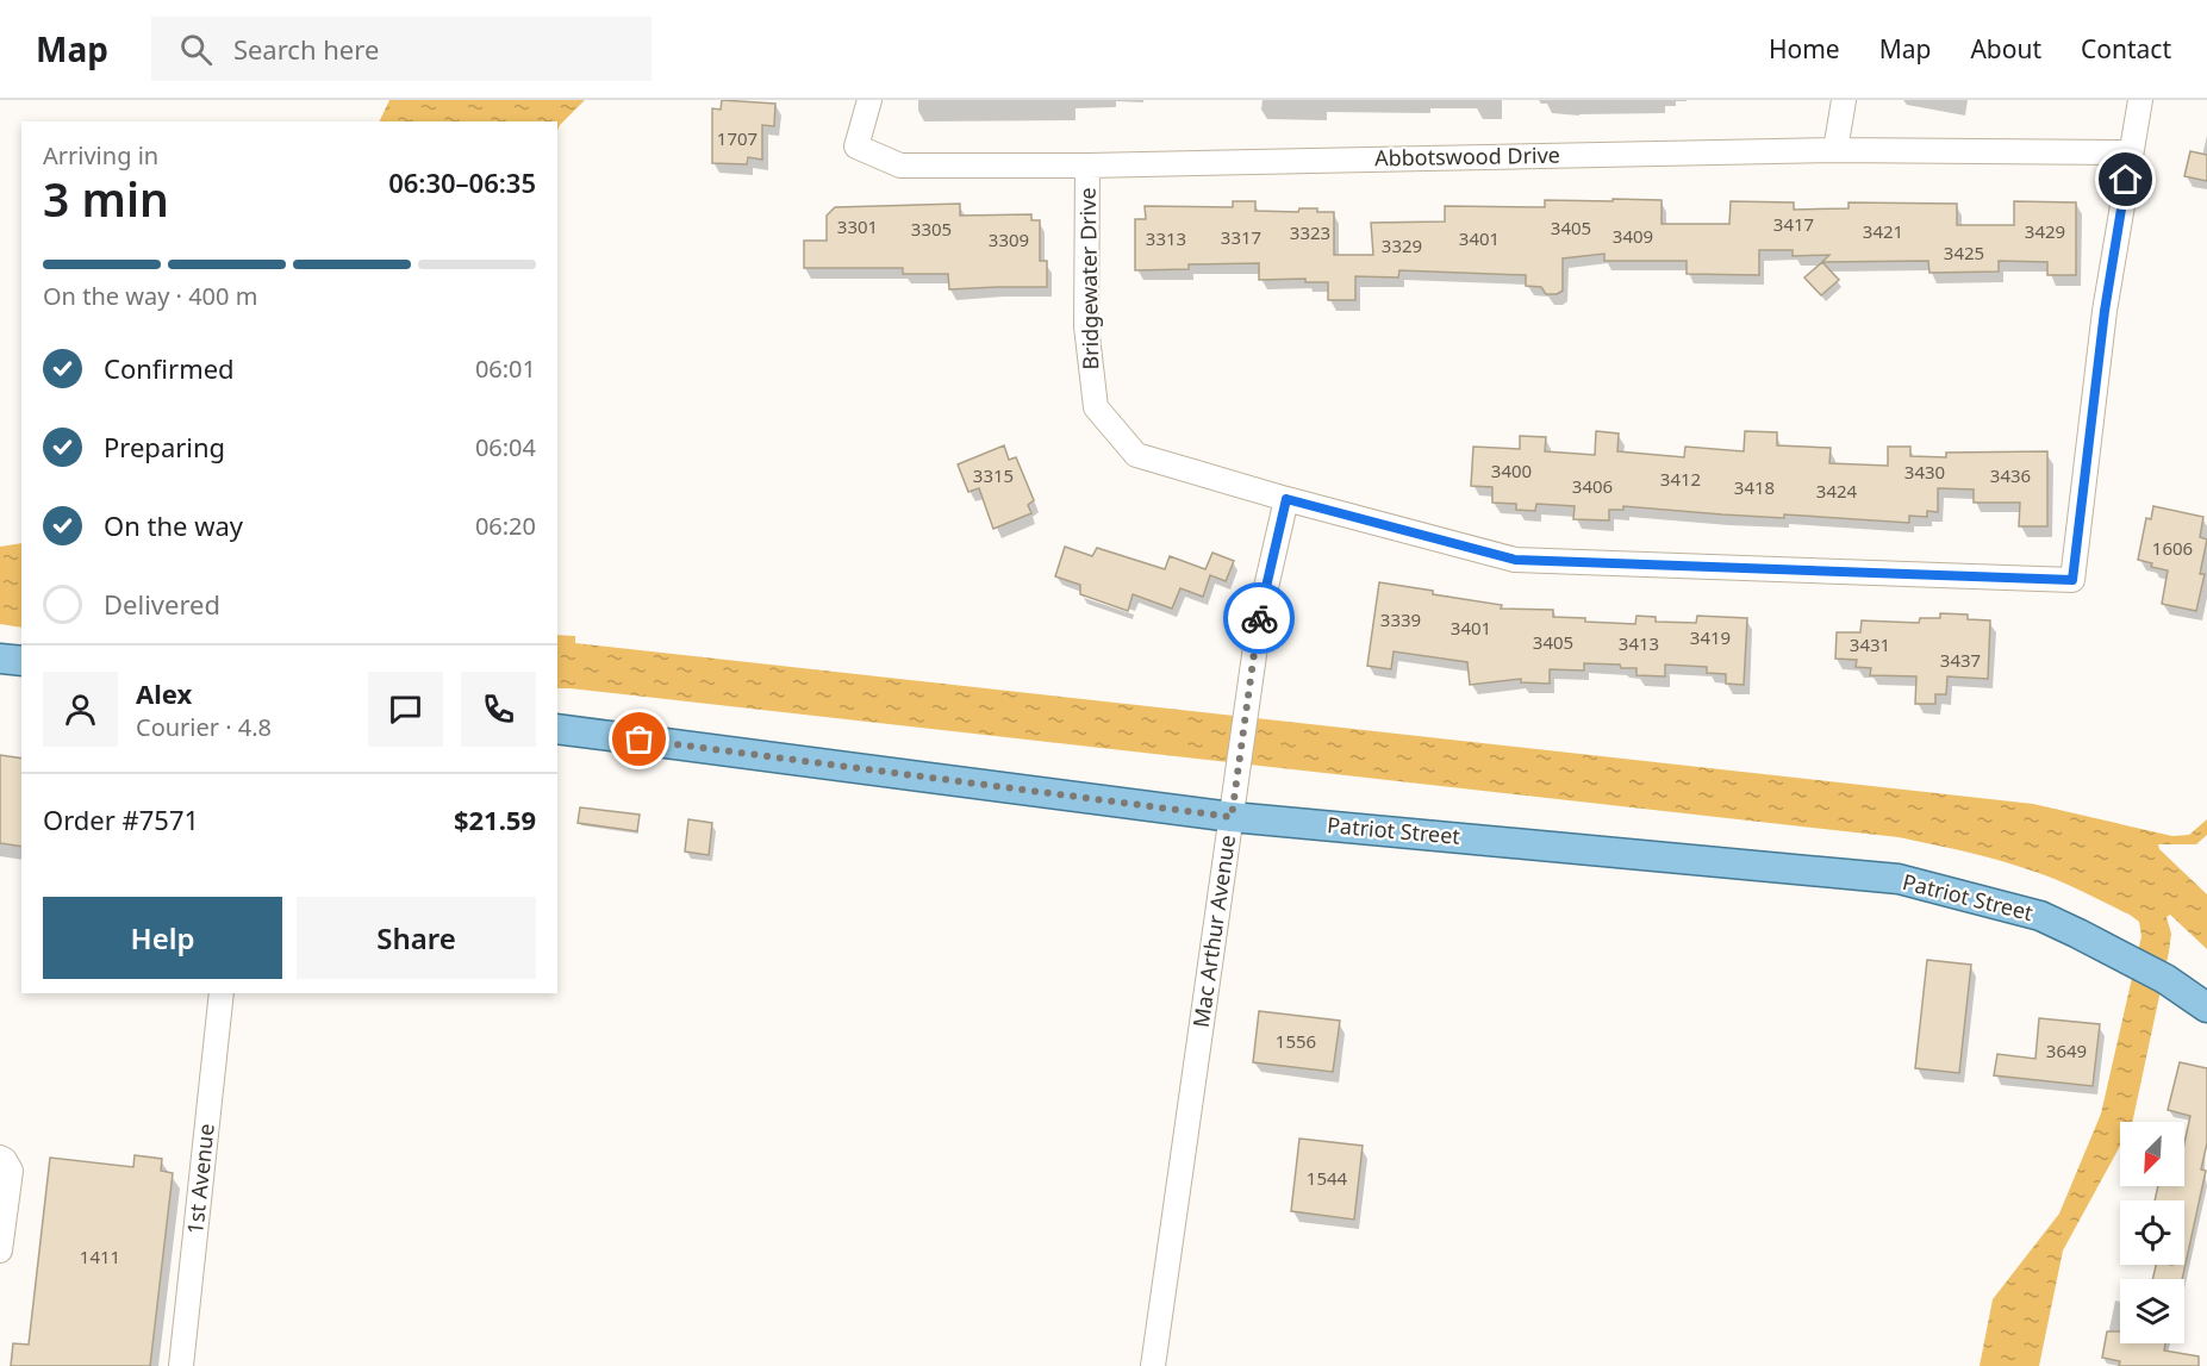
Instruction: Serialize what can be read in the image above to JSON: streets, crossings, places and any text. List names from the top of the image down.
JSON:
{
  "streets": {
    "main road": ["Patriot Street"],
    "street": [
      "Abbotswood Drive",
      "Bridgewater Drive",
      "Mac Arthur Avenue",
      "1st Avenue"
    ]
  },
  "crossings": [
    ["Abbotswood Drive", "Bridgewater Drive"],
    ["Bridgewater Drive", "Mac Arthur Avenue"],
    ["Patriot Street", "Mac Arthur Avenue"]
  ],
  "house_numbers": [
    "1707",
    "3417",
    "3301",
    "3405",
    "3305",
    "3421",
    "3429",
    "3323",
    "3409",
    "3317",
    "3313",
    "3401",
    "3309",
    "3329",
    "3425",
    "3400",
    "3430",
    "3315",
    "3436",
    "3412",
    "3406",
    "3418",
    "3424",
    "1606",
    "3339",
    "3401",
    "3419",
    "3405",
    "3413",
    "3431",
    "3437",
    "1556",
    "3649",
    "1544",
    "1411"
  ],
  "north": "bottom left",
  "page": {
    "header": "Map",
    "search": "Search here",
    "nav": [
      "Home",
      "Map",
      "About",
      "Contact"
    ],
    "heading": ["3 min", "Arriving in", "06:30–06:35"],
    "panel": [
      "Alex",
      "Courier · 4.8",
      "Order #7571",
      "$21.59"
    ],
    "bar": "On the way · 400 m",
    "list": [
      ["Confirmed", "06:01"],
      ["Preparing", "06:04"],
      ["On the way", "06:20"],
      "Delivered"
    ],
    "buttons": ["Help", "Share"]
  }
}
